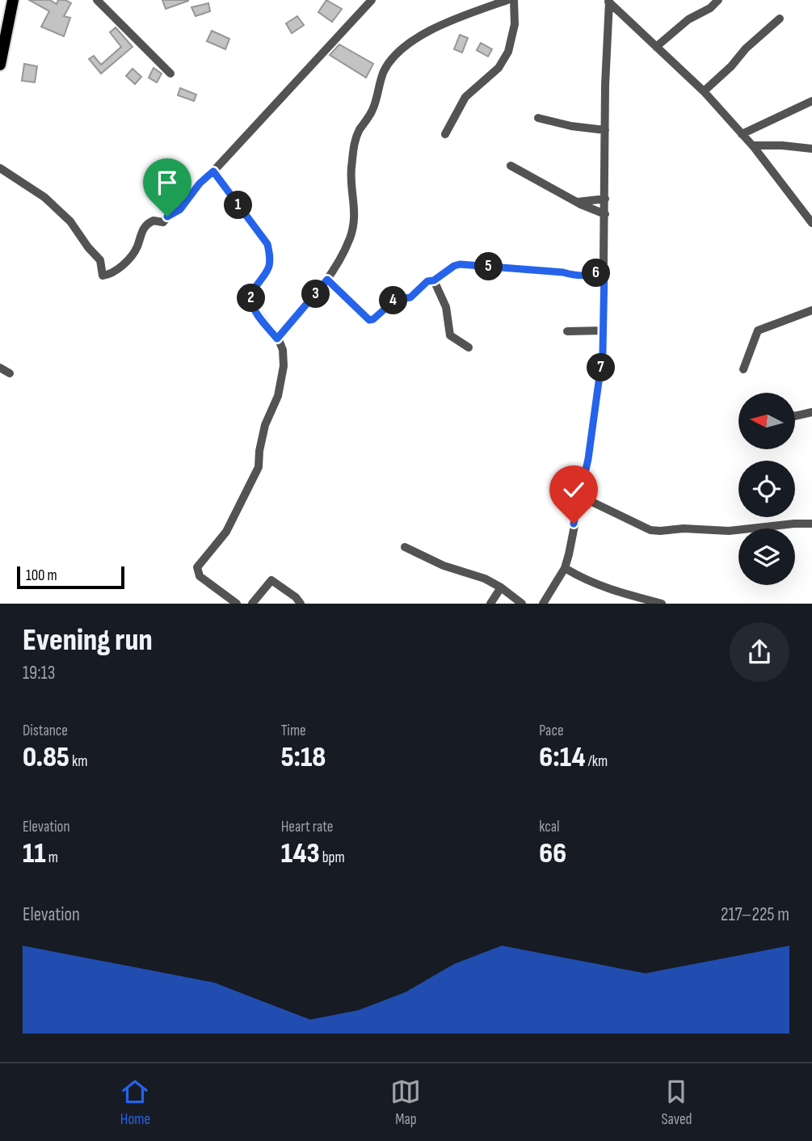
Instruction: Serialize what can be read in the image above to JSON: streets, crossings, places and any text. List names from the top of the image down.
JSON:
{
  "scale_bar": "100 m",
  "north": "left",
  "page": {
    "pins": [
      "1",
      "5",
      "6",
      "3",
      "2",
      "4",
      "7"
    ],
    "scale": "100 m",
    "heading": ["Evening run", "19:13"],
    "stats": [
      ["Distance", "0.85 km"],
      ["Time", "5:18"],
      ["Pace", "6:14 /km"],
      ["Elevation", "11 m"],
      ["Heart rate", "143 bpm"],
      ["kcal", "66"]
    ],
    "chart": ["Elevation", "217–225 m"],
    "tabs": ["Home", "Map", "Saved"]
  }
}
